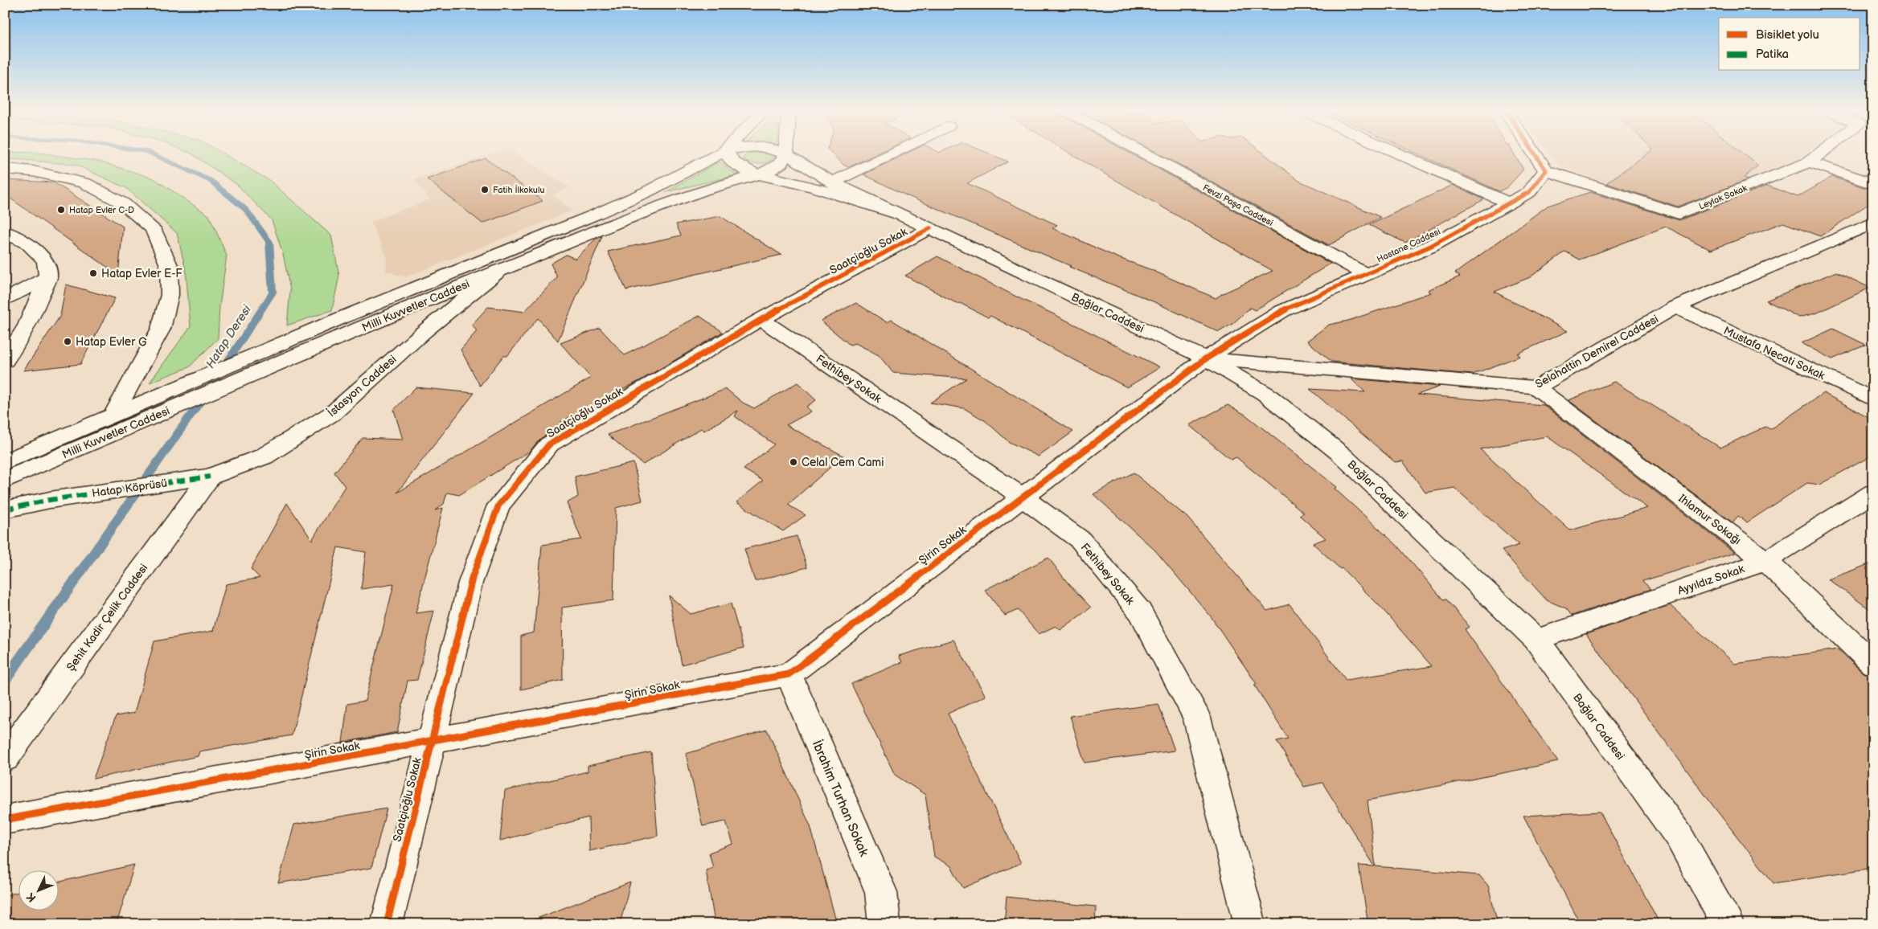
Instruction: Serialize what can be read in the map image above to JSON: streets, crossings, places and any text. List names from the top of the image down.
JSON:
{
  "streets": {
    "street": [
      "Leylak Sokak",
      "Fevzi Paşa Caddesi",
      "Hastane Caddesi",
      "Saatçioğlu Sokak",
      "Milli Kuvvetler Caddesi",
      "Bağlar Caddesi",
      "Selahattin Demirel Caddesi",
      "Mustafa Necati Sokak",
      "Fethibey Sokak",
      "İstasyon Caddesi",
      "Hatap Köprüsü",
      "Ihlamur Sokağı",
      "Şirin Sokak",
      "Ayyıldız Sokak",
      "Şehit Kadir Çelik Caddesi",
      "İbrahim Turhan Sokak"
    ]
  },
  "crossings": [
    ["Leylak Sokak", "Hastane Caddesi"],
    ["Fevzi Paşa Caddesi", "Hastane Caddesi"],
    ["Hastane Caddesi", "Bağlar Caddesi"],
    ["Hastane Caddesi", "Selahattin Demirel Caddesi"],
    ["Hastane Caddesi", "Şirin Sokak"],
    ["Saatçioğlu Sokak", "Bağlar Caddesi"],
    ["Saatçioğlu Sokak", "Fethibey Sokak"],
    ["Saatçioğlu Sokak", "Şirin Sokak"],
    ["Milli Kuvvetler Caddesi", "İstasyon Caddesi"],
    ["Bağlar Caddesi", "Selahattin Demirel Caddesi"],
    ["Bağlar Caddesi", "Şirin Sokak"],
    ["Bağlar Caddesi", "Ayyıldız Sokak"],
    ["Selahattin Demirel Caddesi", "Mustafa Necati Sokak"],
    ["Selahattin Demirel Caddesi", "Ihlamur Sokağı"],
    ["Selahattin Demirel Caddesi", "Şirin Sokak"],
    ["Fethibey Sokak", "Şirin Sokak"],
    ["İstasyon Caddesi", "Hatap Köprüsü"],
    ["İstasyon Caddesi", "Şehit Kadir Çelik Caddesi"],
    ["Hatap Köprüsü", "Şehit Kadir Çelik Caddesi"],
    ["Ihlamur Sokağı", "Ayyıldız Sokak"],
    ["Şirin Sokak", "İbrahim Turhan Sokak"]
  ],
  "water": ["Hatap Deresi"],
  "places": [
    "Fatih İlkokulu",
    "Hatap Evler C-D",
    "Hatap Evler E-F",
    "Hatap Evler G",
    "Celal Cem Cami"
  ],
  "legend": ["Bisiklet yolu", "Patika"],
  "north": "bottom left"
}
